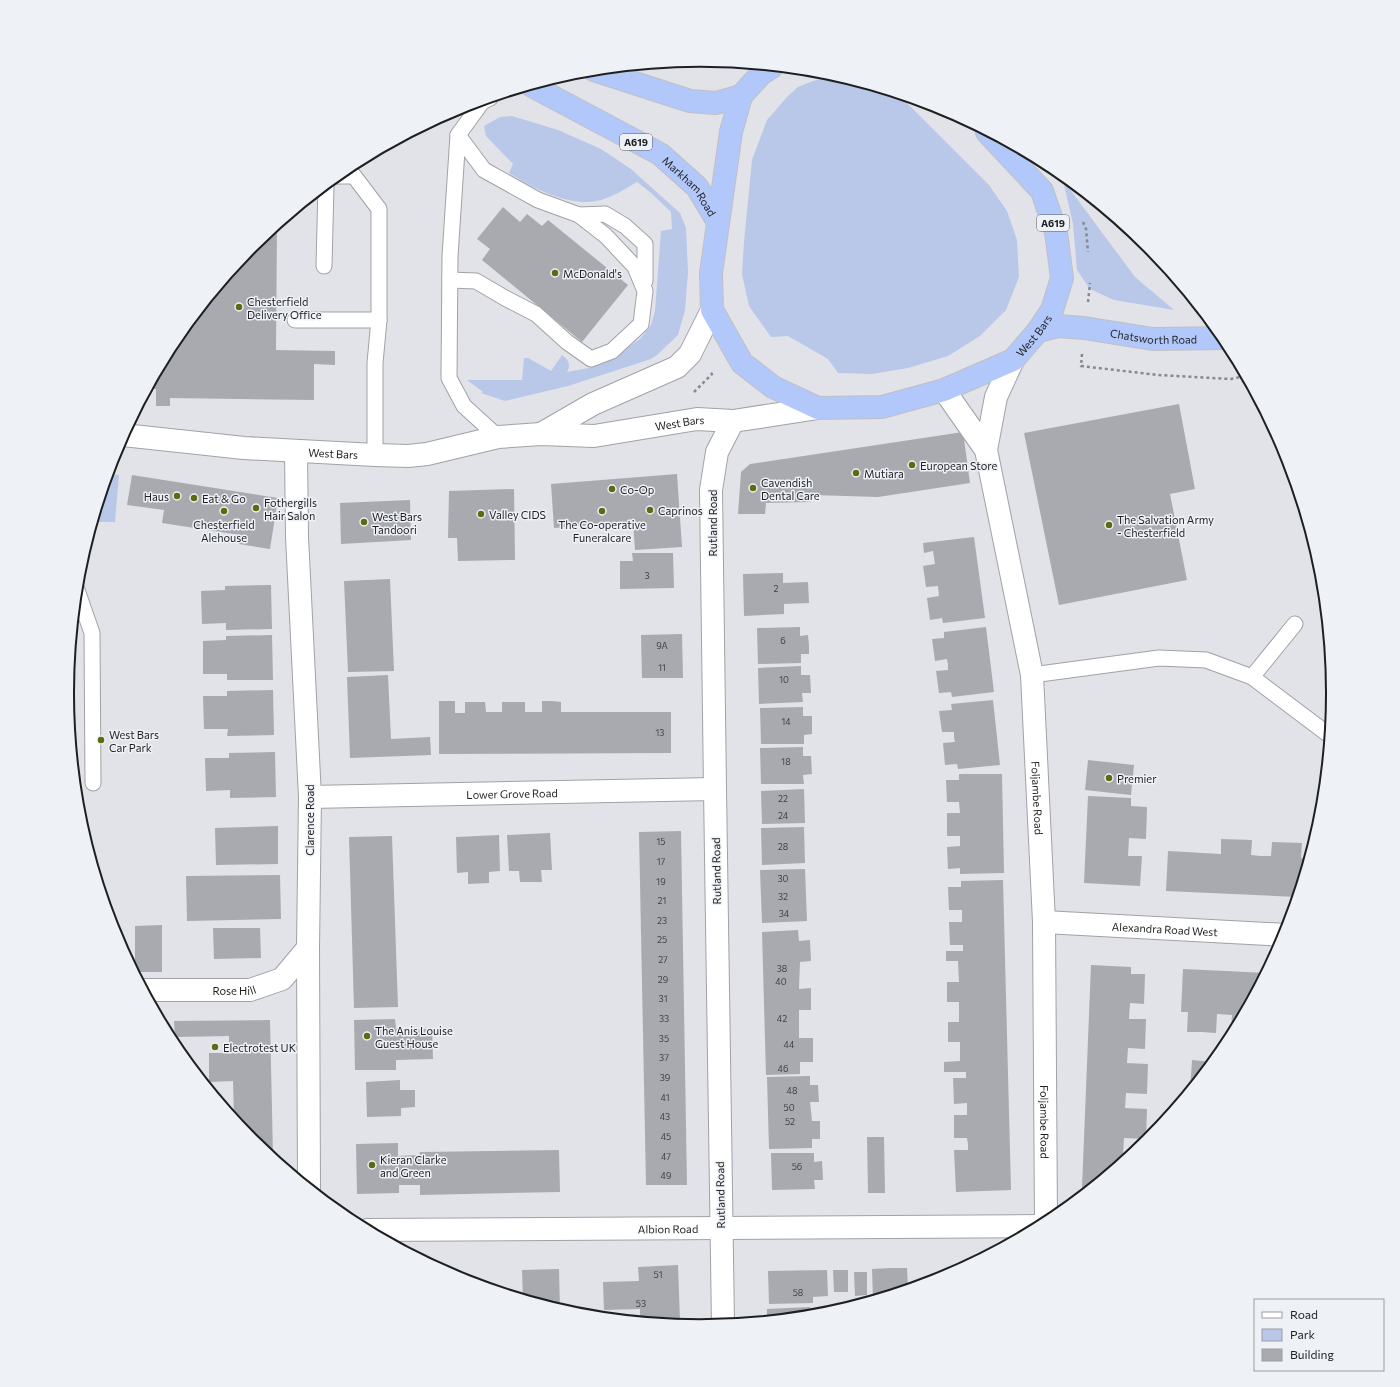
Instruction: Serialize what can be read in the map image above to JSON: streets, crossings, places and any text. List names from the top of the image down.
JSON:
{
  "streets": {
    "highway": [
      "A619",
      "Markham Road",
      "West Bars",
      "Chatsworth Road"
    ],
    "street": [
      "Rutland Road",
      "Lower Grove Road",
      "Foljambe Road",
      "Clarence Road",
      "Alexandra Road West",
      "Rose Hill",
      "Albion Road"
    ]
  },
  "crossings": [
    ["Markham Road", "West Bars"],
    ["West Bars", "Chatsworth Road"],
    ["West Bars", "Rutland Road"],
    ["West Bars", "Foljambe Road"],
    ["West Bars", "Clarence Road"],
    ["Rutland Road", "Lower Grove Road"],
    ["Rutland Road", "Albion Road"],
    ["Lower Grove Road", "Clarence Road"],
    ["Foljambe Road", "Alexandra Road West"],
    ["Clarence Road", "Rose Hill"]
  ],
  "places": [
    "McDonald's",
    "Chesterfield Delivery Office",
    "European Store",
    "Mutiara",
    "Cavendish Dental Care",
    "Co-Op",
    "Haus",
    "Eat & Go",
    "Fothergills Hair Salon",
    "Caprinos",
    "Chesterfield Alehouse",
    "The Co-operative Funeralcare",
    "Valley CIDS",
    "West Bars Tandoori",
    "The Salvation Army - Chesterfield",
    "West Bars Car Park",
    "Premier",
    "The Anis Louise Guest House",
    "Electrotest UK",
    "Kieran Clarke and Green"
  ],
  "house_numbers": [
    "3",
    "2",
    "6",
    "9A",
    "11",
    "10",
    "14",
    "13",
    "18",
    "22",
    "24",
    "15",
    "28",
    "17",
    "30",
    "19",
    "32",
    "21",
    "34",
    "23",
    "25",
    "27",
    "38",
    "29",
    "40",
    "31",
    "33",
    "42",
    "35",
    "44",
    "37",
    "46",
    "39",
    "48",
    "41",
    "50",
    "43",
    "52",
    "45",
    "47",
    "56",
    "49",
    "51",
    "58",
    "53"
  ],
  "legend": ["Road", "Park", "Building"]
}
